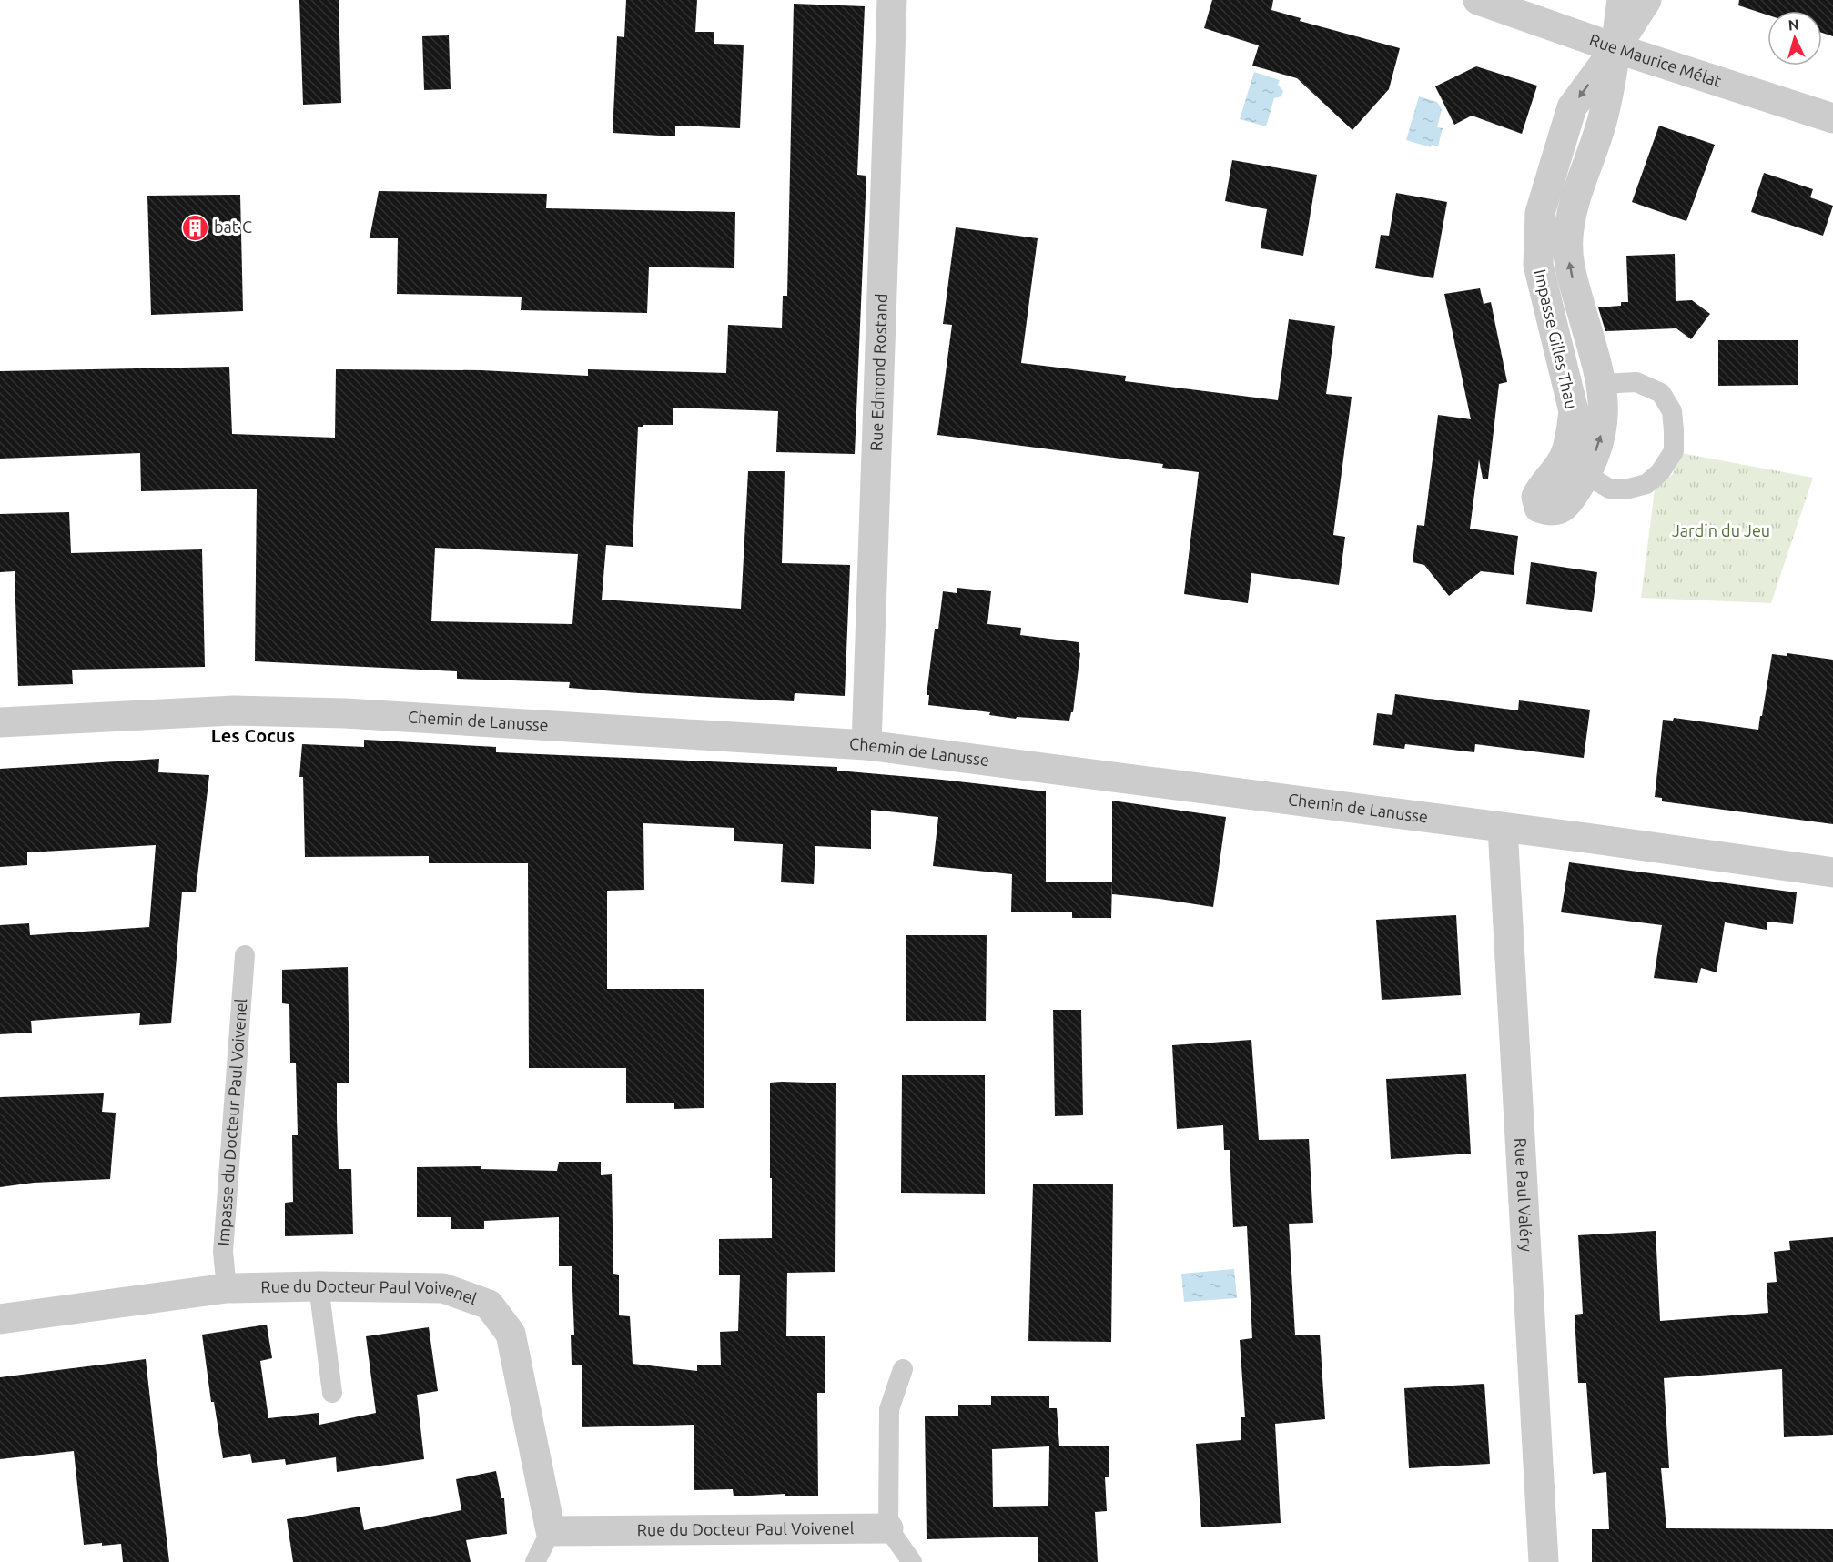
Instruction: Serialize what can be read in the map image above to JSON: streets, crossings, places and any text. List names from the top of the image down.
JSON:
{
  "streets": {
    "street": [
      "Rue Maurice Mélat",
      "Impasse Gilles Thau",
      "Rue Edmond Rostand",
      "Chemin de Lanusse",
      "Rue Paul Valéry",
      "Rue du Docteur Paul Voivenel"
    ],
    "lane": ["Impasse du Docteur Paul Voivenel"]
  },
  "crossings": [
    ["Rue Maurice Mélat", "Impasse Gilles Thau"],
    ["Rue Edmond Rostand", "Chemin de Lanusse"],
    ["Chemin de Lanusse", "Rue Paul Valéry"],
    ["Impasse du Docteur Paul Voivenel", "Rue du Docteur Paul Voivenel"]
  ],
  "districts": ["Les Cocus"],
  "parks": ["Jardin du Jeu"],
  "places": {
    "building": ["bat C"]
  },
  "north": "top"
}
